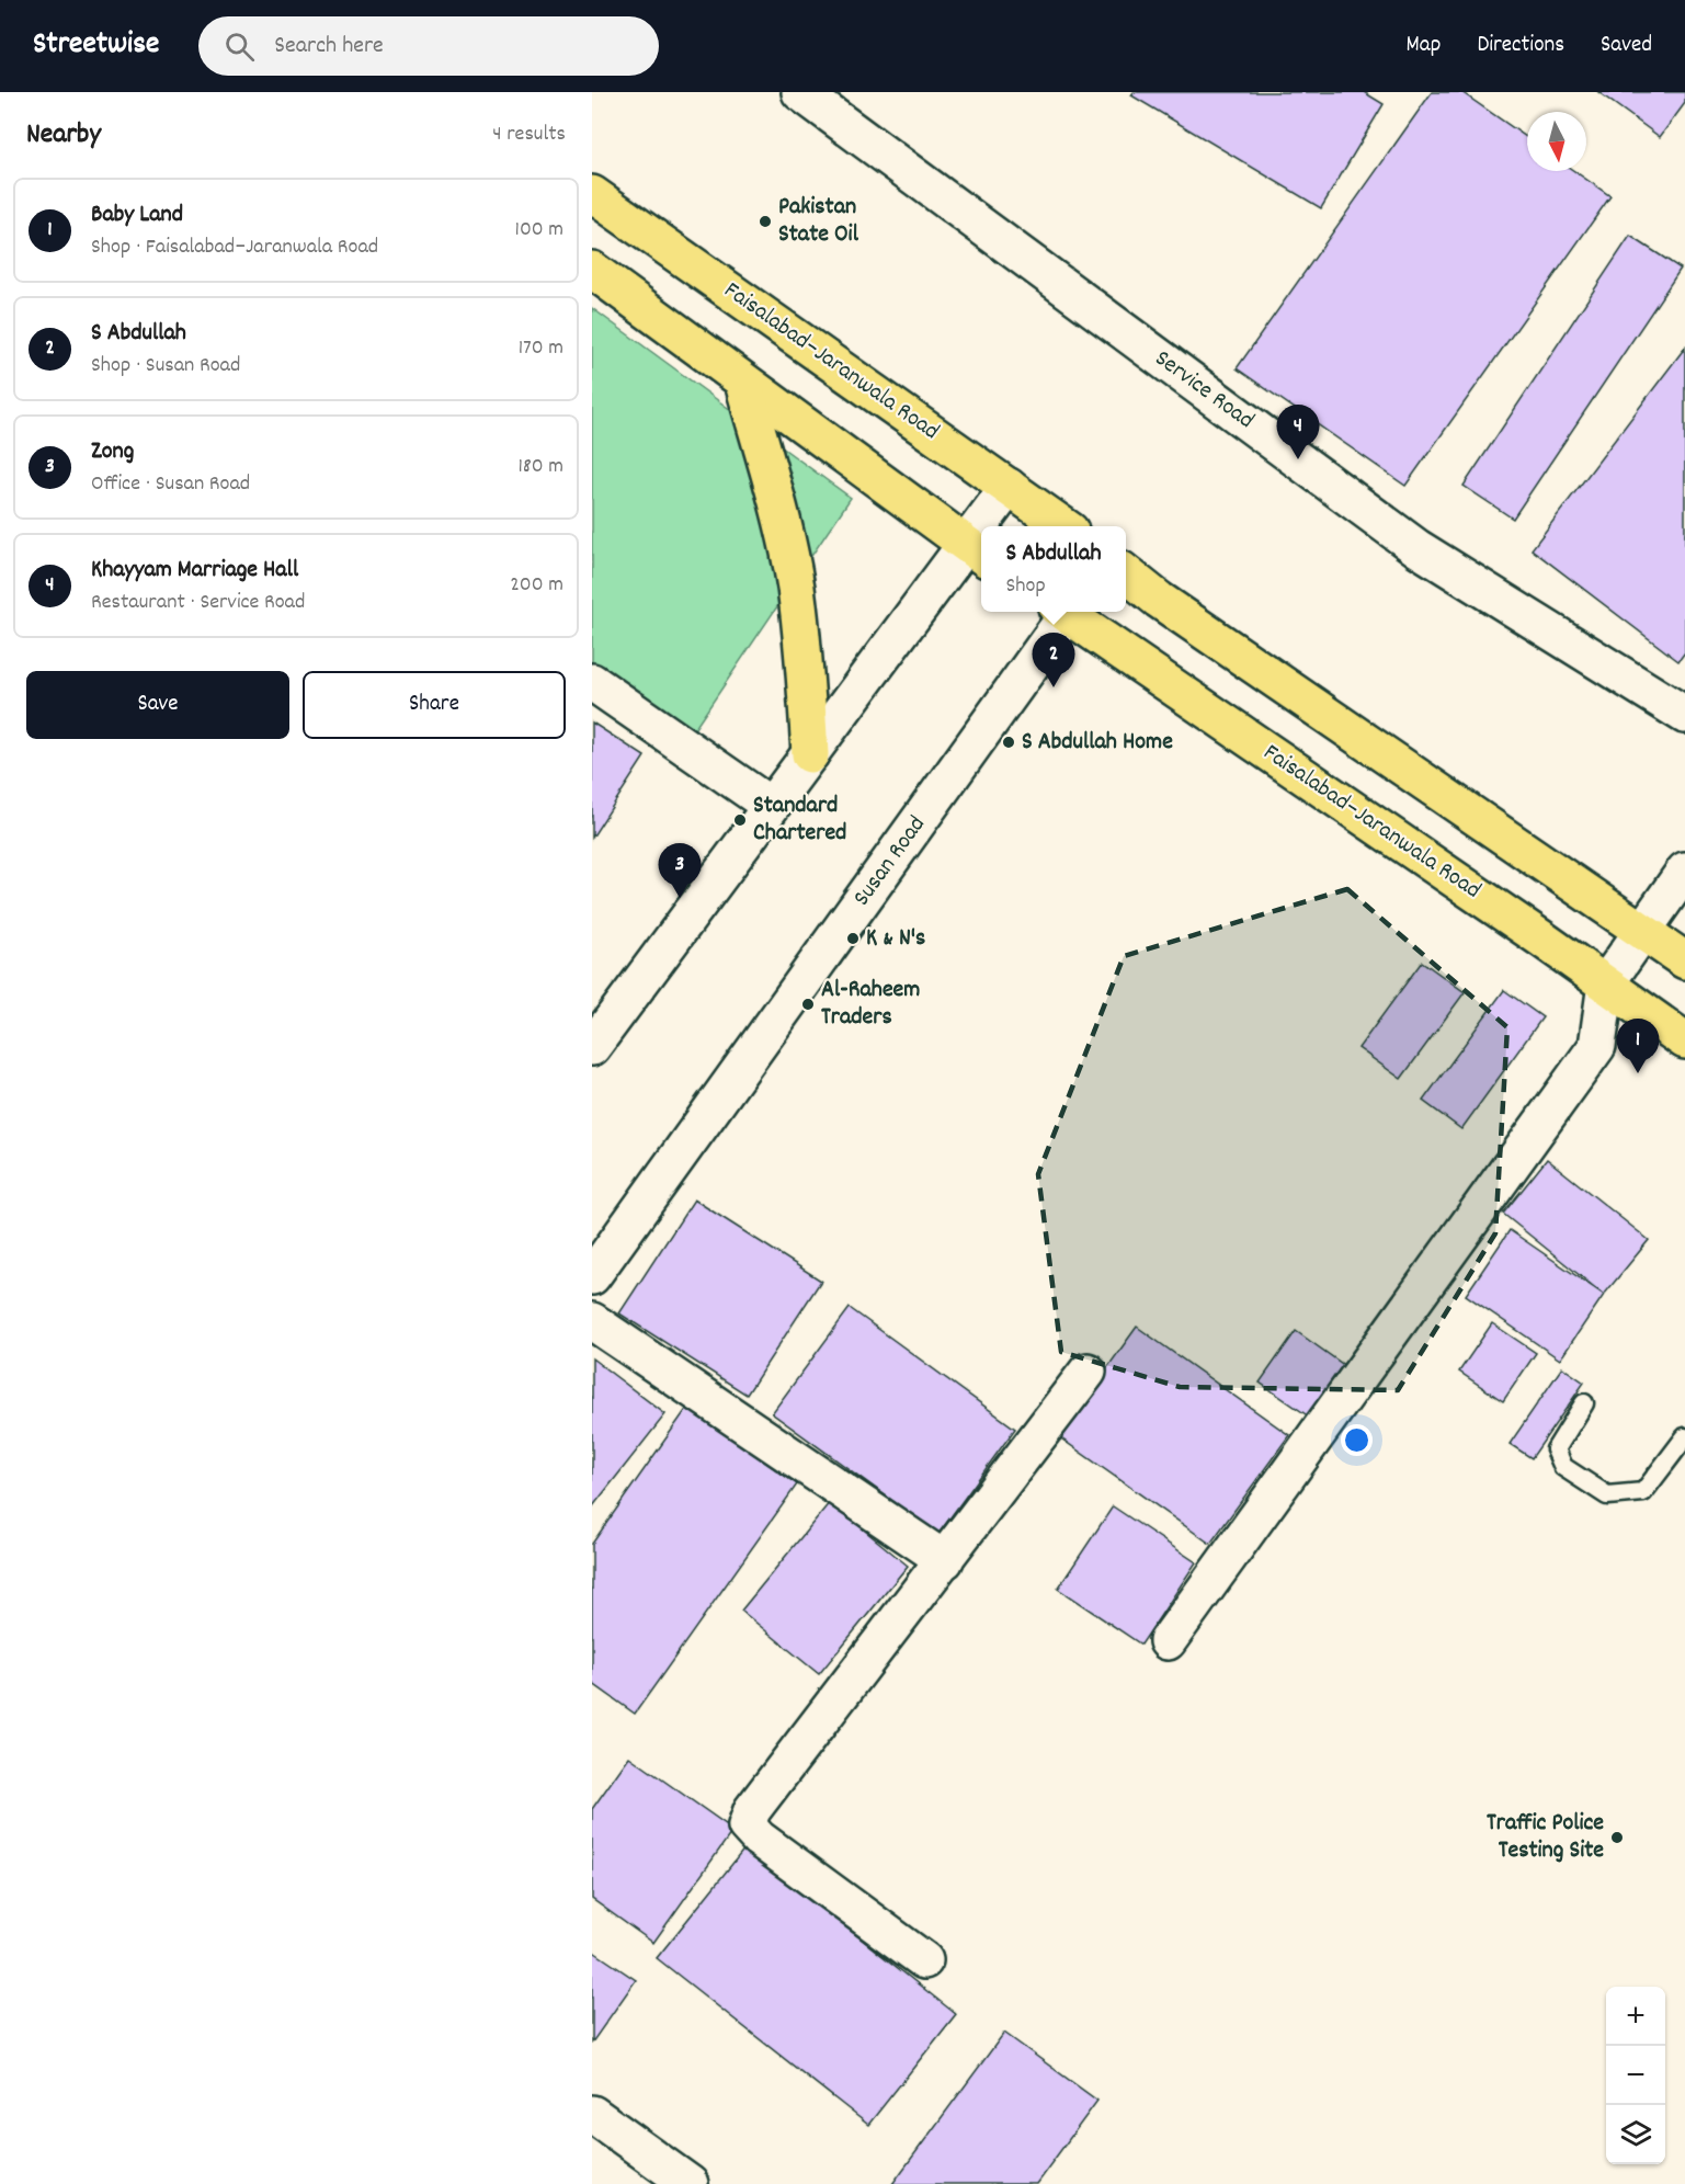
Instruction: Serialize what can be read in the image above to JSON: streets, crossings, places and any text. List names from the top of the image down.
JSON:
{
  "streets": {
    "main road": ["Faisalabad–Jaranwala Road"],
    "street": ["Service Road", "Susan Road"]
  },
  "places": [
    "Pakistan State Oil",
    "S Abdullah Home",
    "Standard Chartered",
    "K & N's",
    "Al-Raheem Traders",
    "Traffic Police Testing Site"
  ],
  "north": "bottom",
  "page": {
    "header": "Streetwise",
    "search": "Search here",
    "nav": ["Map", "Directions", "Saved"],
    "heading": ["Nearby", "4 results"],
    "list": [
      {
        "mark": "1",
        "name": "Baby Land",
        "note": "Shop · Faisalabad–Jaranwala Road",
        "value": "100 m"
      },
      {
        "mark": "2",
        "name": "S Abdullah",
        "note": "Shop · Susan Road",
        "value": "170 m"
      },
      {
        "mark": "3",
        "name": "Zong",
        "note": "Office · Susan Road",
        "value": "180 m"
      },
      {
        "mark": "4",
        "name": "Khayyam Marriage Hall",
        "note": "Restaurant · Service Road",
        "value": "200 m"
      }
    ],
    "pins": [
      "4",
      "2",
      "3",
      "1"
    ],
    "popup": ["S Abdullah", "Shop"],
    "buttons": ["Save", "Share"],
    "map_buttons": ["+", "−"]
  }
}
